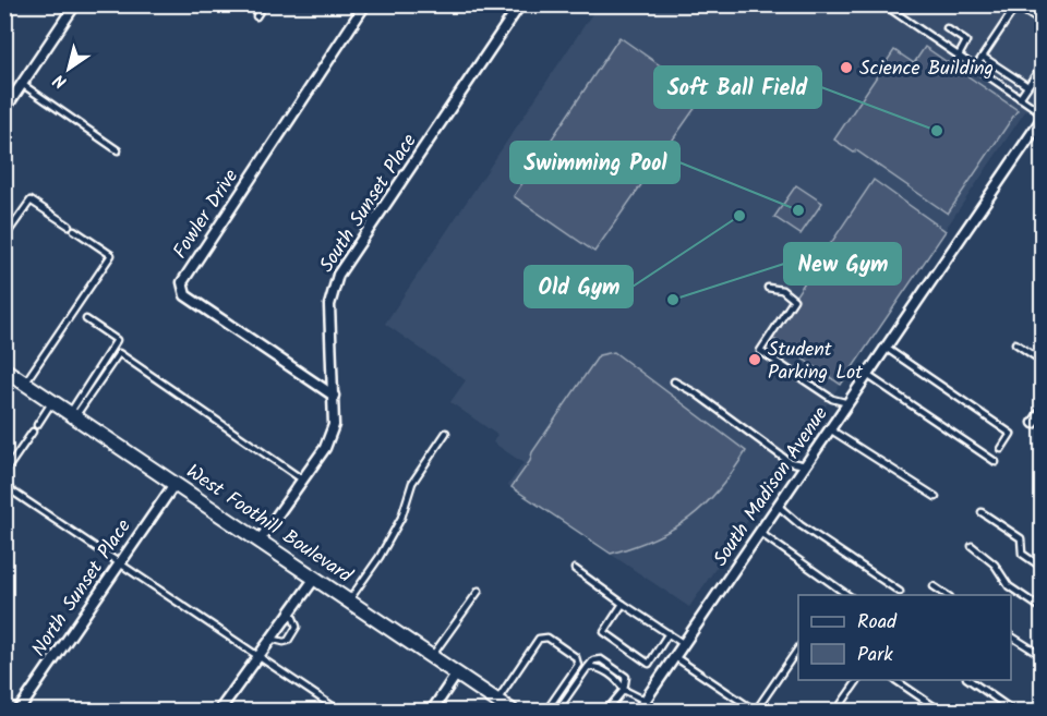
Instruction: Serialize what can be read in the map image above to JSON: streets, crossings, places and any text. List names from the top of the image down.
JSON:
{
  "streets": {
    "main road": ["West Foothill Boulevard"],
    "street": [
      "South Sunset Place",
      "Fowler Drive",
      "South Madison Avenue",
      "North Sunset Place"
    ]
  },
  "crossings": [
    ["South Sunset Place", "Fowler Drive"],
    ["South Sunset Place", "West Foothill Boulevard"],
    ["West Foothill Boulevard", "North Sunset Place"]
  ],
  "places": [
    "Science Building",
    "Soft Ball Field",
    "Swimming Pool",
    "Old Gym",
    "New Gym",
    "Student Parking Lot"
  ],
  "legend": ["Road", "Park"],
  "north": "bottom left"
}
